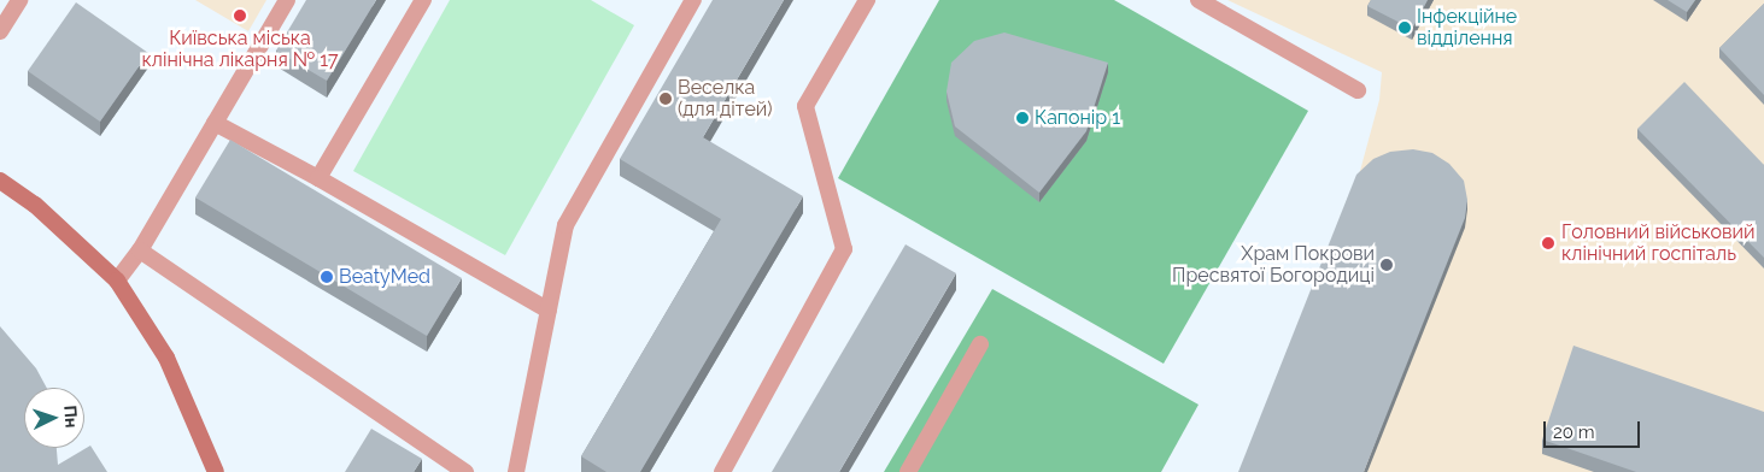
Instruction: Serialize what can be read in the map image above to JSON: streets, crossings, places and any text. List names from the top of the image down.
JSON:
{
  "places": [
    "Київська міська клінічна лікарня № 17",
    "Інфекційне відділення",
    "Веселка (для дітей)",
    "Капонір 1",
    "Головний військовий клінічний госпіталь",
    "Храм Покрови Пресвятої Богородиці",
    "BeatyMed"
  ],
  "scale_bar": "20 m",
  "north": "right"
}
